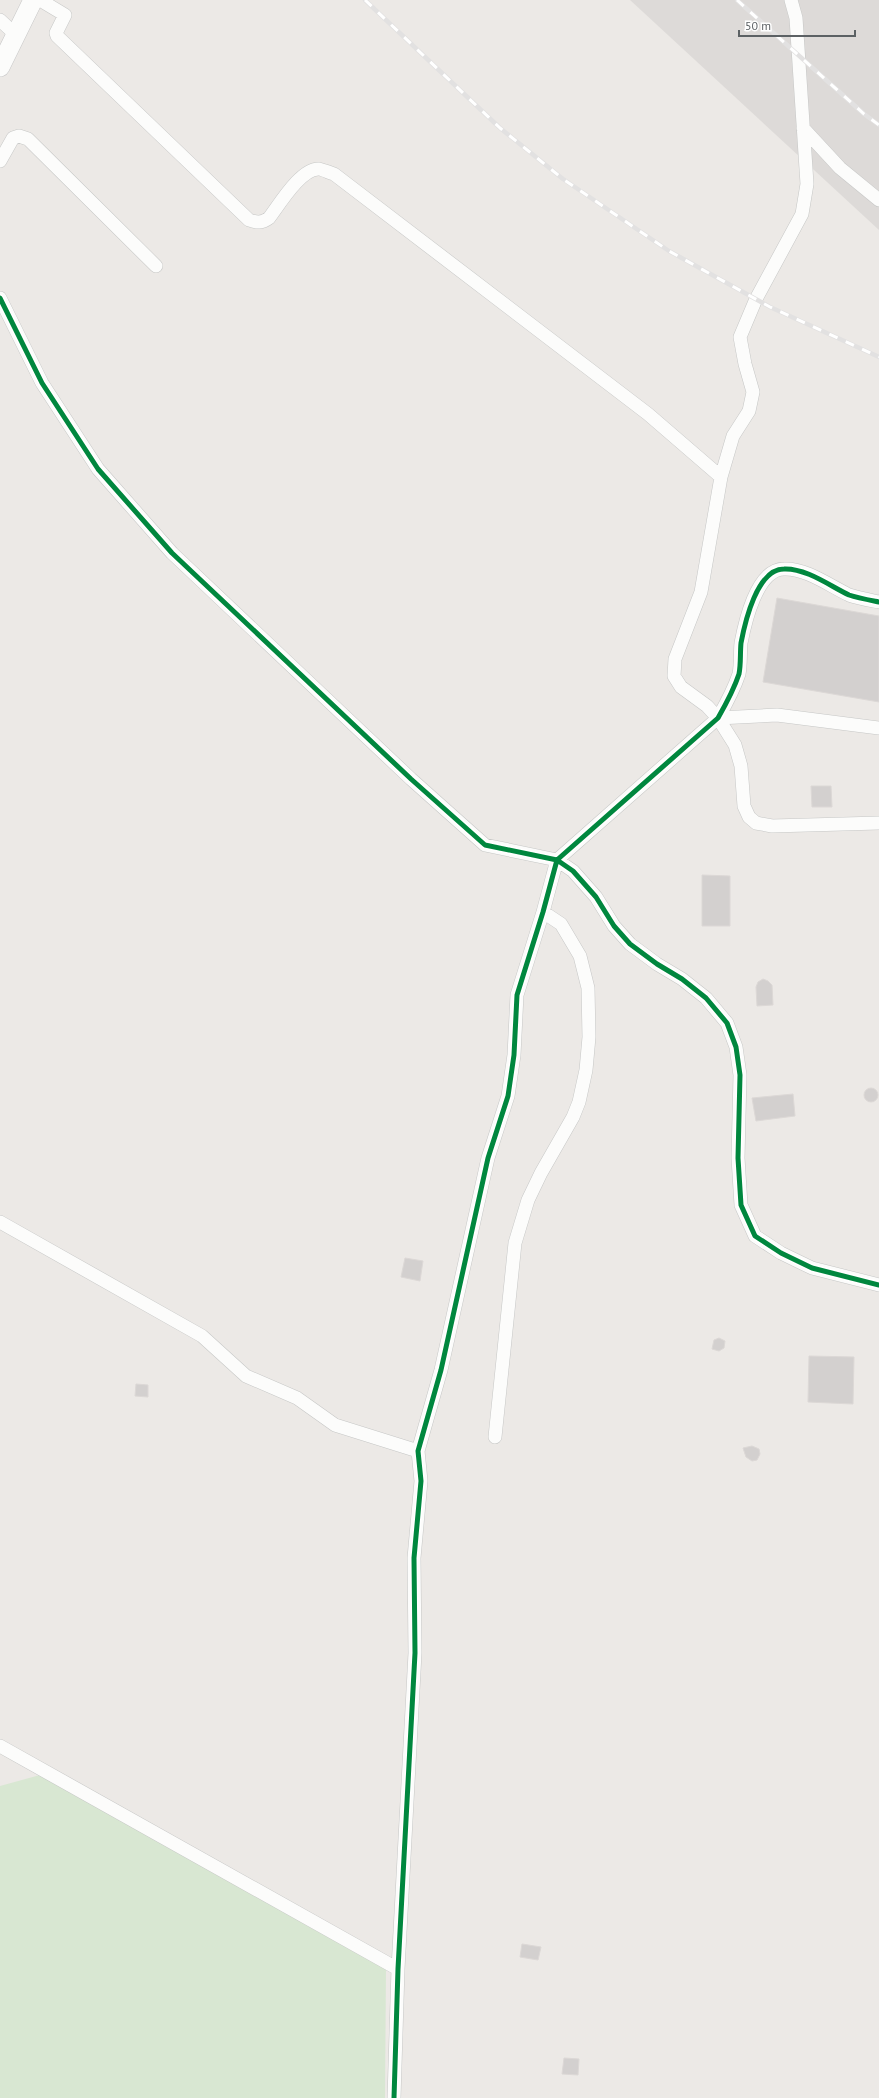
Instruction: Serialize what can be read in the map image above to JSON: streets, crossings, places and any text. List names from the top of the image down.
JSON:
{
  "scale_bar": "50 m"
}
